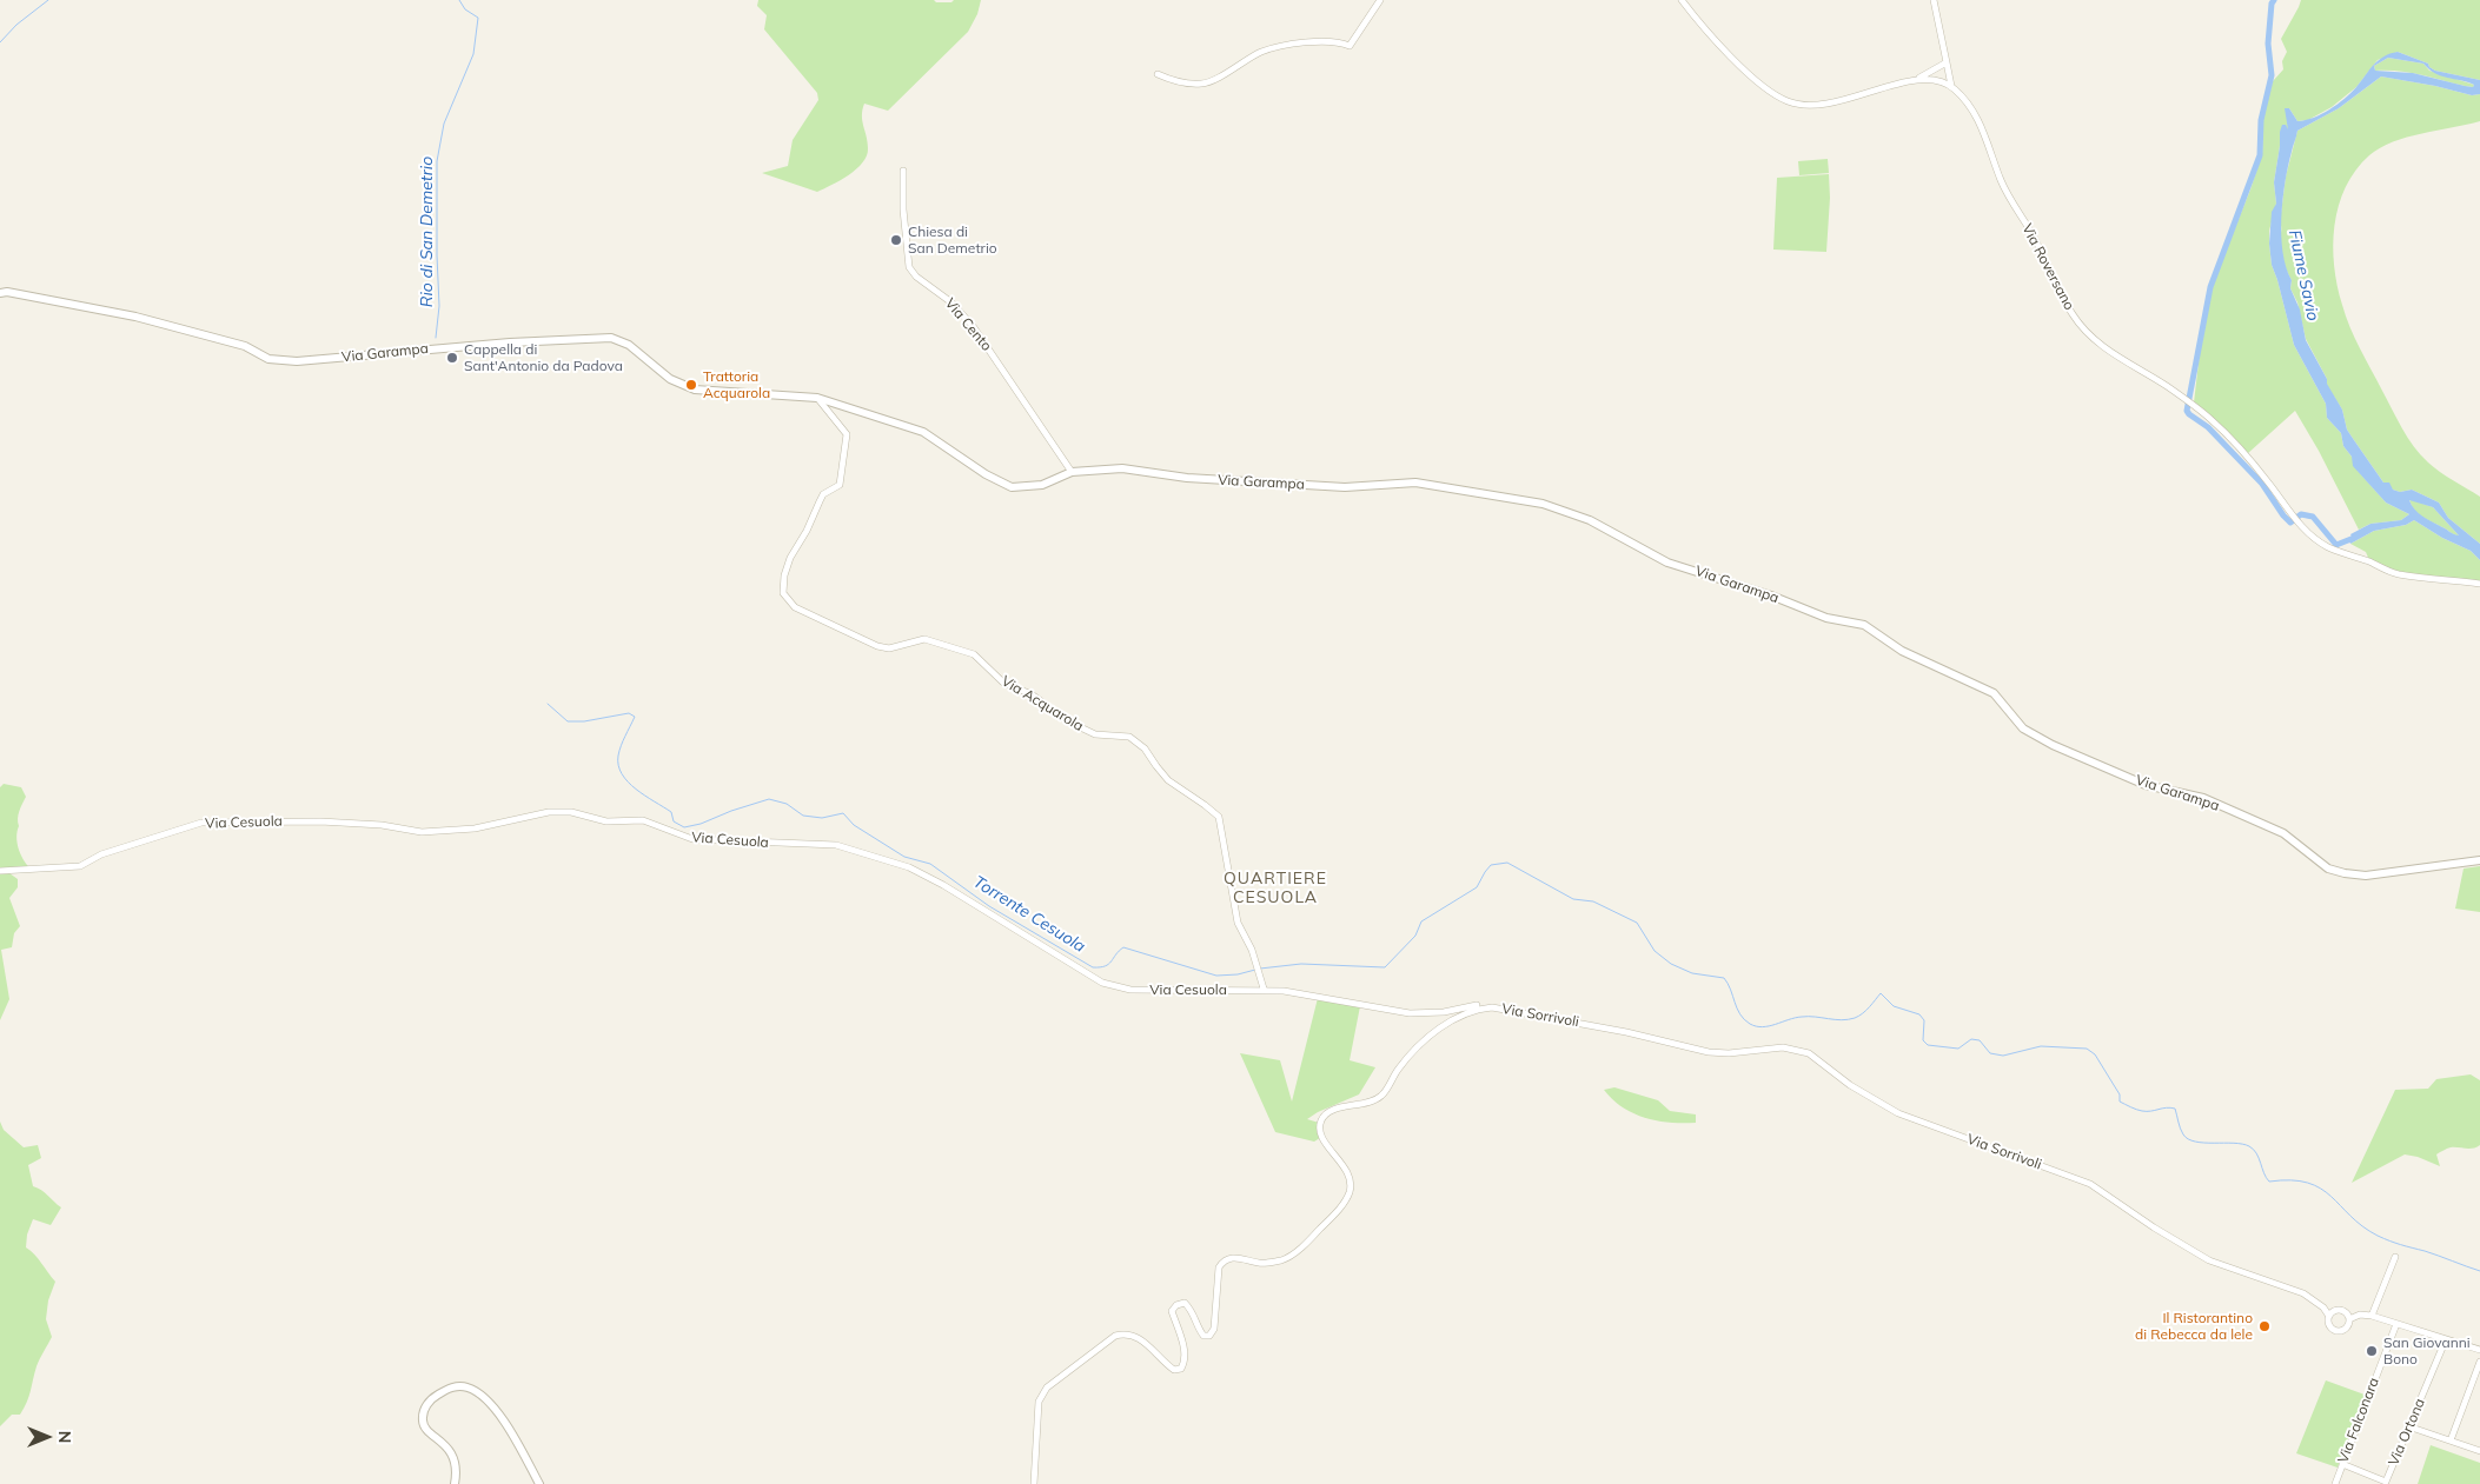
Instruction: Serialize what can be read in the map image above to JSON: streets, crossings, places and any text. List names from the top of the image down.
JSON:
{
  "streets": {
    "street": [
      "Via Roversano",
      "Via Cento",
      "Via Garampa",
      "Via Acquarola",
      "Via Cesuola",
      "Via Sorrivoli",
      "Via Falconara",
      "Via Ortona"
    ]
  },
  "crossings": [
    ["Via Cento", "Via Garampa"],
    ["Via Garampa", "Via Acquarola"],
    ["Via Acquarola", "Via Cesuola"],
    ["Via Falconara", "Via Ortona"]
  ],
  "districts": ["QUARTIERE CESUOLA"],
  "water": ["Rio di San Demetrio", "Fiume Savio", "Torrente Cesuola"],
  "places": [
    "Chiesa di San Demetrio",
    "Cappella di Sant'Antonio da Padova",
    "Trattoria Acquarola",
    "Il Ristorantino di Rebecca da lele",
    "San Giovanni Bono"
  ],
  "north": "right"
}
